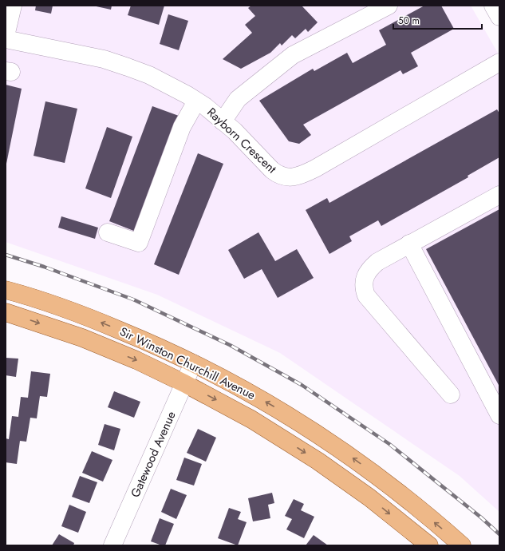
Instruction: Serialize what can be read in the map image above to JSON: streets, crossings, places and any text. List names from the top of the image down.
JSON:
{
  "streets": {
    "main road": ["Sir Winston Churchill Avenue"],
    "street": ["Rayborn Crescent", "Gatewood Avenue"]
  },
  "crossings": [
    ["Sir Winston Churchill Avenue", "Gatewood Avenue"]
  ],
  "scale_bar": "50 m"
}
